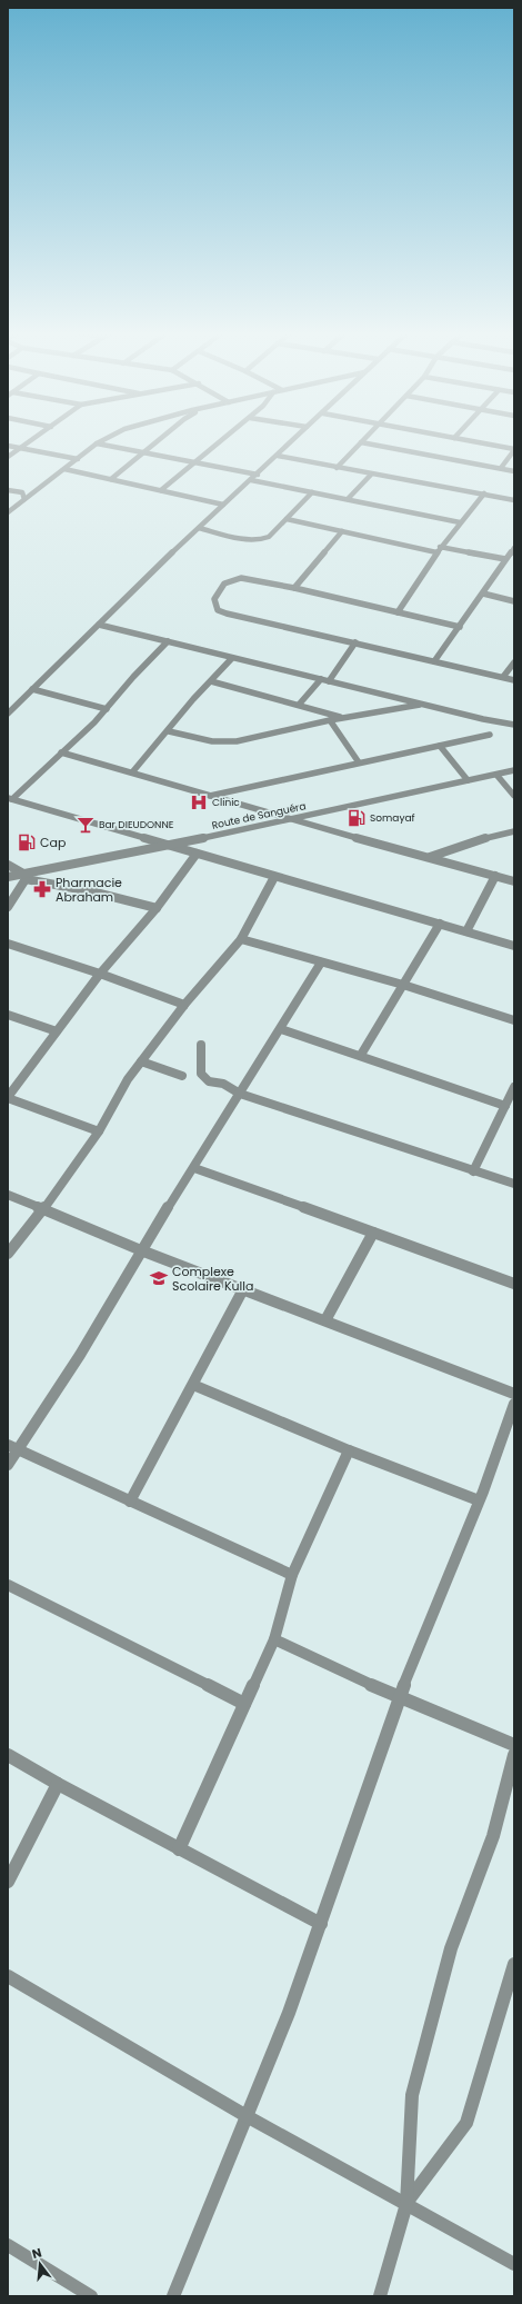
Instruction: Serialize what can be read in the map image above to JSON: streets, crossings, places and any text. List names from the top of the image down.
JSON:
{
  "streets": {
    "street": ["Route de Sanguéra"]
  },
  "places": {
    "hospital": ["Clinic"],
    "fuel station": ["Somayaf", "Cap"],
    "bar": ["Bar DIEUDONNE"],
    "pharmacy": ["Pharmacie Abraham"],
    "school or university": ["Complexe Scolaire Kulla"]
  },
  "north": "top"
}
